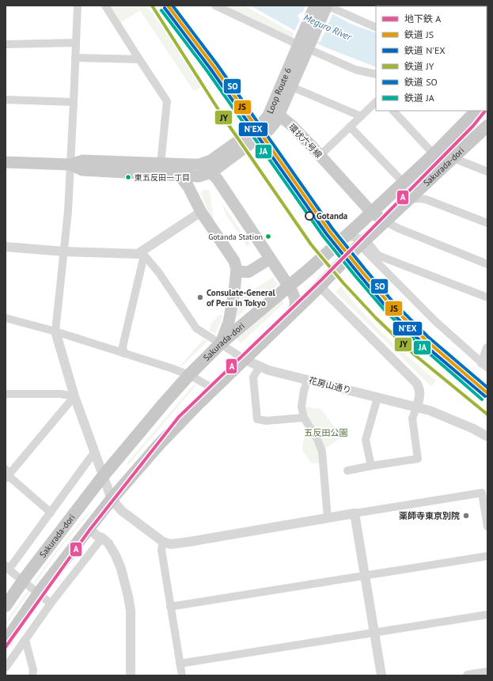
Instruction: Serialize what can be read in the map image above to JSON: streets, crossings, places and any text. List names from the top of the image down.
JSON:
{
  "streets": {
    "highway": ["Sakurada-dori"],
    "main road": ["Loop Route 6", "環状六号線"],
    "street": ["花房山通り"]
  },
  "crossings": [
    ["Loop Route 6", "環状六号線"],
    ["環状六号線", "Sakurada-dori"],
    ["Sakurada-dori", "花房山通り"]
  ],
  "water": ["Meguro River"],
  "parks": ["五反田公園"],
  "places": [
    "東五反田一丁目",
    "Gotanda",
    "Gotanda Station",
    "Consulate-General of Peru in Tokyo",
    "薬師寺東京別院"
  ],
  "lines": [
    "rail line JS",
    "rail line JY",
    "rail line SO",
    "rail line N'EX",
    "rail line JA",
    "metro line A"
  ],
  "legend": [
    "地下鉄 A",
    "鉄道 JS",
    "鉄道 N'EX",
    "鉄道 JY",
    "鉄道 SO",
    "鉄道 JA"
  ]
}
